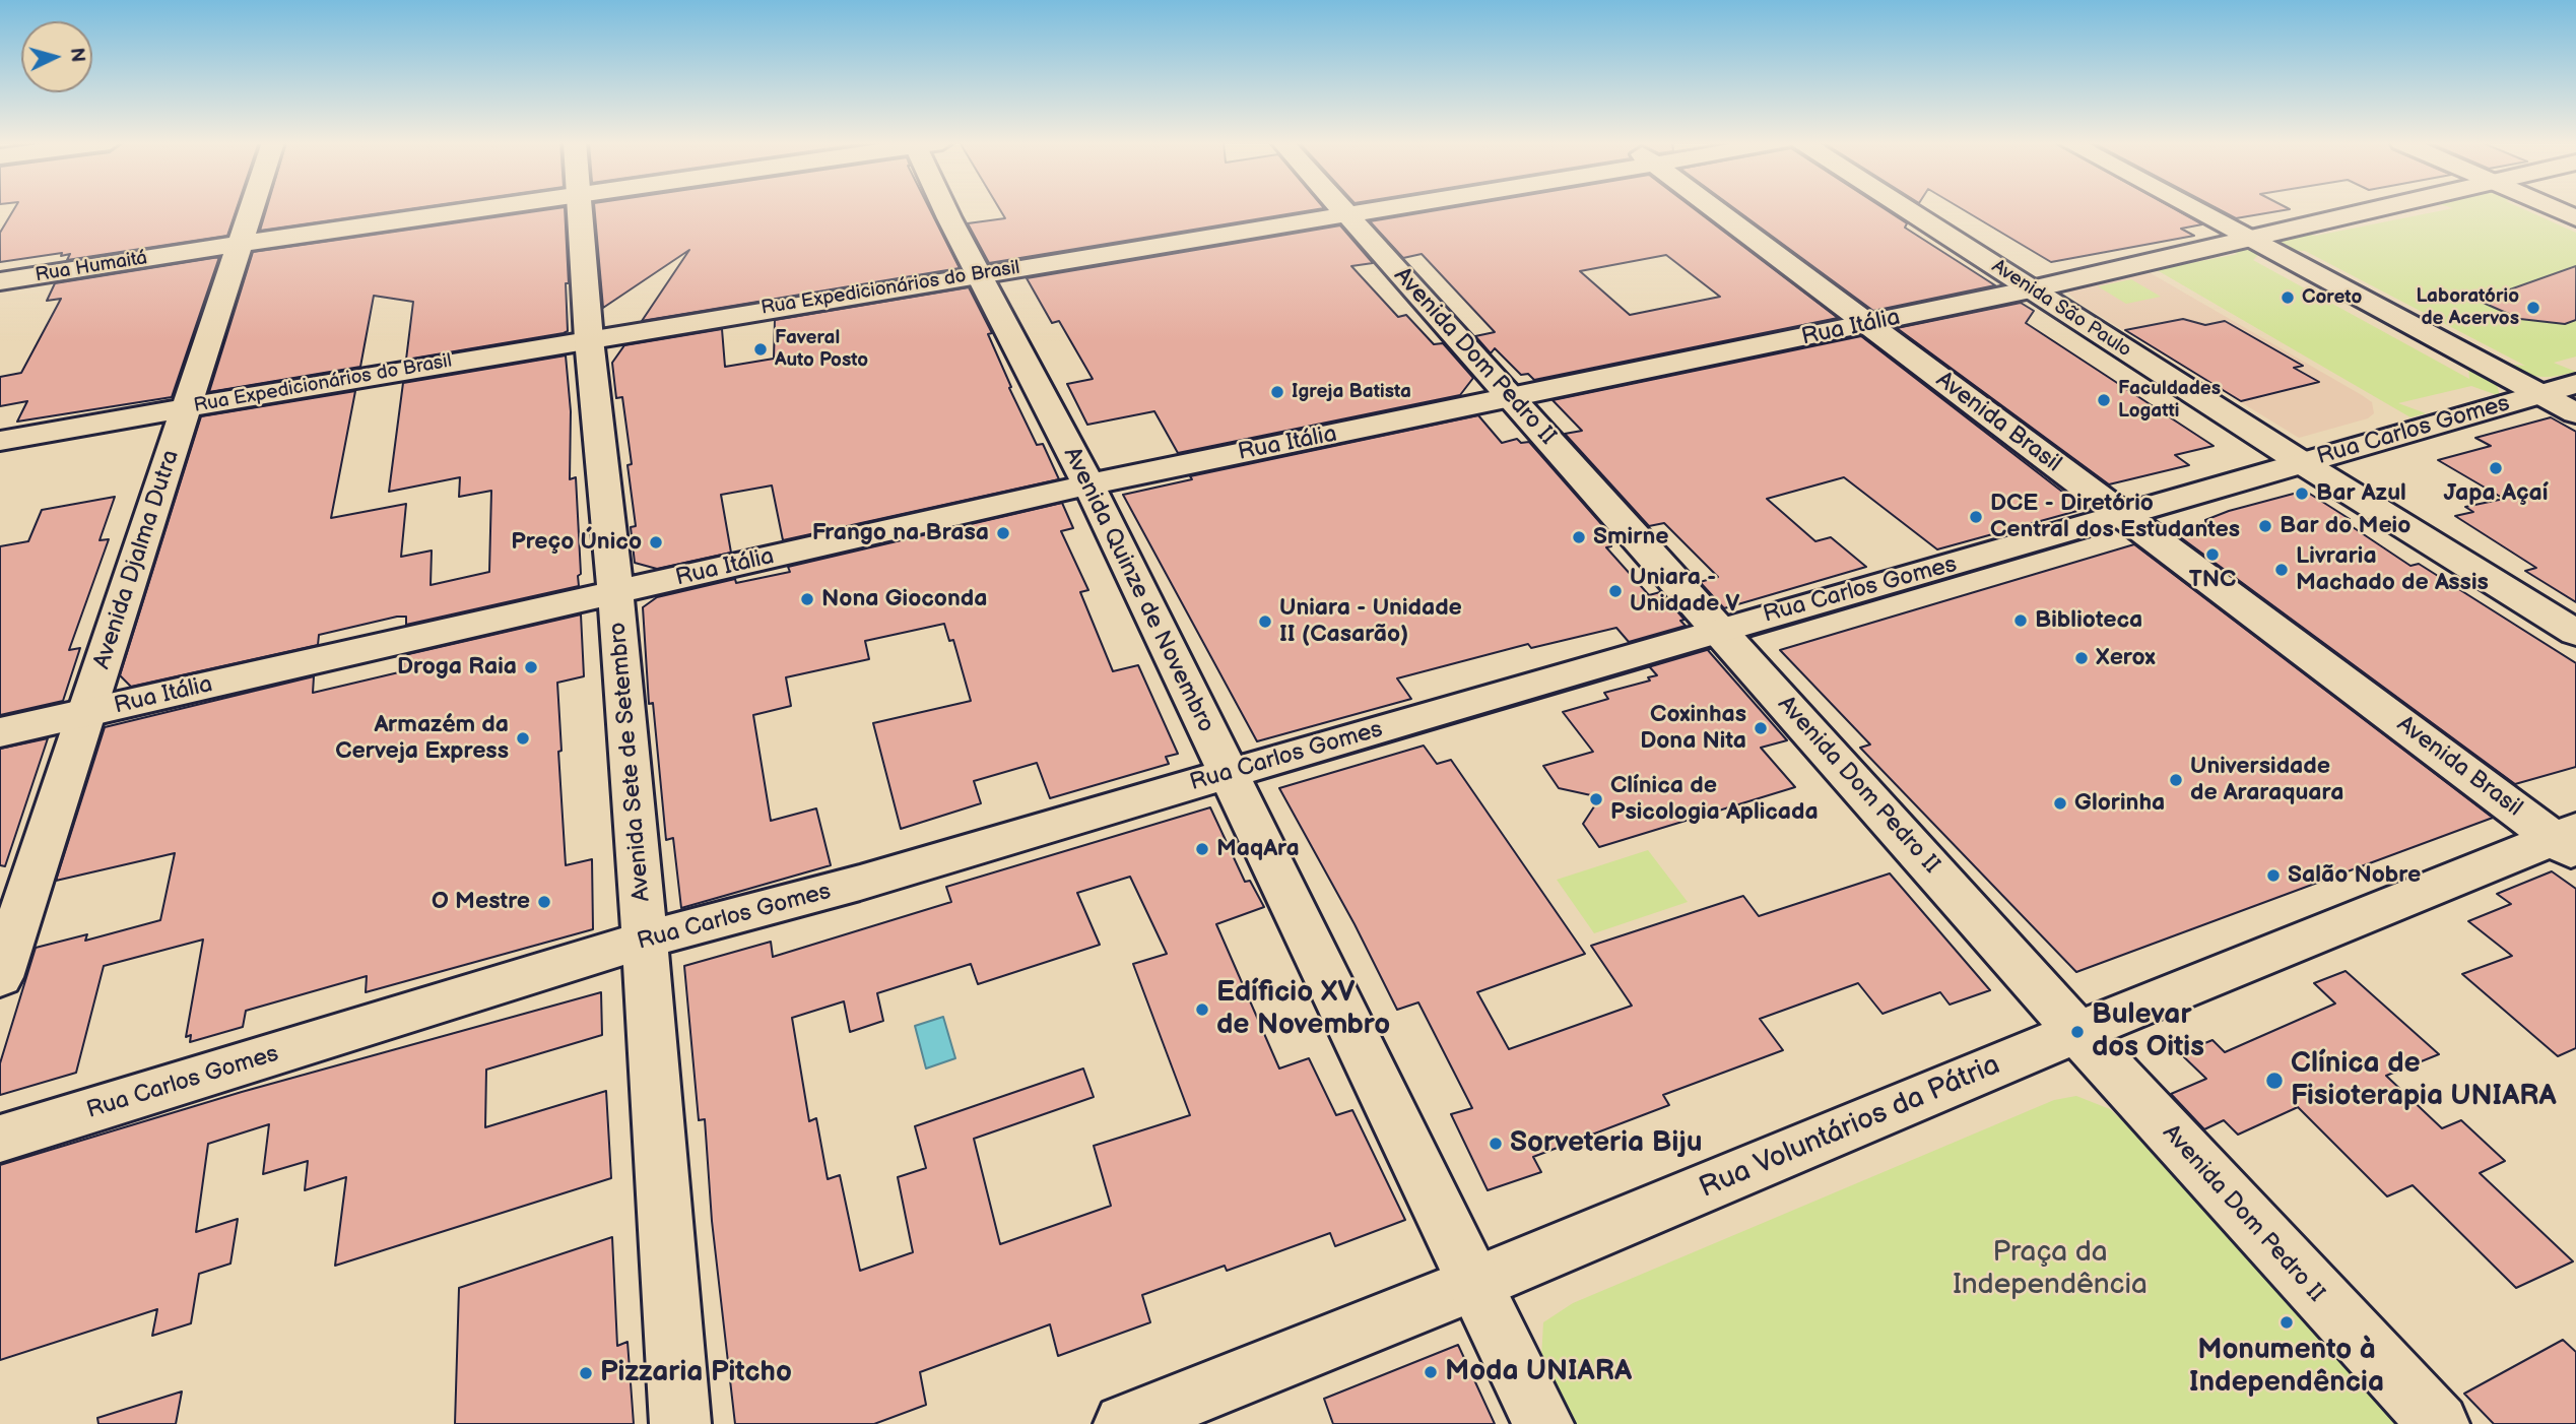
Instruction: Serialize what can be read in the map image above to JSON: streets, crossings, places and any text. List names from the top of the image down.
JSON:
{
  "streets": {
    "street": [
      "Rua Humaitá",
      "Rua Expedicionários do Brasil",
      "Avenida São Paulo",
      "Rua Itália",
      "Avenida Dom Pedro II",
      "Avenida Brasil",
      "Rua Carlos Gomes",
      "Avenida Djalma Dutra",
      "Avenida Quinze de Novembro",
      "Avenida Sete de Setembro",
      "Rua Voluntários da Pátria"
    ]
  },
  "crossings": [
    ["Rua Humaitá", "Avenida Djalma Dutra"],
    ["Rua Expedicionários do Brasil", "Avenida Dom Pedro II"],
    ["Rua Expedicionários do Brasil", "Avenida Djalma Dutra"],
    ["Rua Expedicionários do Brasil", "Avenida Quinze de Novembro"],
    ["Rua Expedicionários do Brasil", "Avenida Sete de Setembro"],
    ["Avenida São Paulo", "Rua Itália"],
    ["Avenida São Paulo", "Rua Carlos Gomes"],
    ["Rua Itália", "Avenida Dom Pedro II"],
    ["Rua Itália", "Avenida Brasil"],
    ["Rua Itália", "Avenida Djalma Dutra"],
    ["Rua Itália", "Avenida Quinze de Novembro"],
    ["Rua Itália", "Avenida Sete de Setembro"],
    ["Avenida Dom Pedro II", "Rua Carlos Gomes"],
    ["Avenida Dom Pedro II", "Rua Voluntários da Pátria"],
    ["Avenida Brasil", "Rua Carlos Gomes"],
    ["Avenida Brasil", "Rua Voluntários da Pátria"],
    ["Rua Carlos Gomes", "Avenida Quinze de Novembro"],
    ["Rua Carlos Gomes", "Avenida Sete de Setembro"],
    ["Avenida Quinze de Novembro", "Rua Voluntários da Pátria"]
  ],
  "parks": ["Praça da Independência"],
  "places": [
    "Coreto",
    "Laboratório de Acervos",
    "Faveral Auto Posto",
    "Igreja Batista",
    "Faculdades Logatti",
    "Japa Açaí",
    "Bar Azul",
    "DCE - Diretório Central dos Estudantes",
    "Bar do Meio",
    "Frango na Brasa",
    "Smirne",
    "Preço Único",
    "TNC",
    "Livraria Machado de Assis",
    "Uniara - Unidade V",
    "Nona Gioconda",
    "Biblioteca",
    "Uniara - Unidade II (Casarão)",
    "Xerox",
    "Droga Raia",
    "Coxinhas Dona Nita",
    "Armazém da Cerveja Express",
    "Universidade de Araraquara",
    "Clínica de Psicologia Aplicada",
    "Glorinha",
    "MaqAra",
    "Salão Nobre",
    "O Mestre",
    "Edíficio XV de Novembro",
    "Bulevar dos Oitis",
    "Clínica de Fisioterapia UNIARA",
    "Sorveteria Biju",
    "Monumento à Independência",
    "Moda UNIARA",
    "Pizzaria Pitcho"
  ],
  "north": "right"
}
